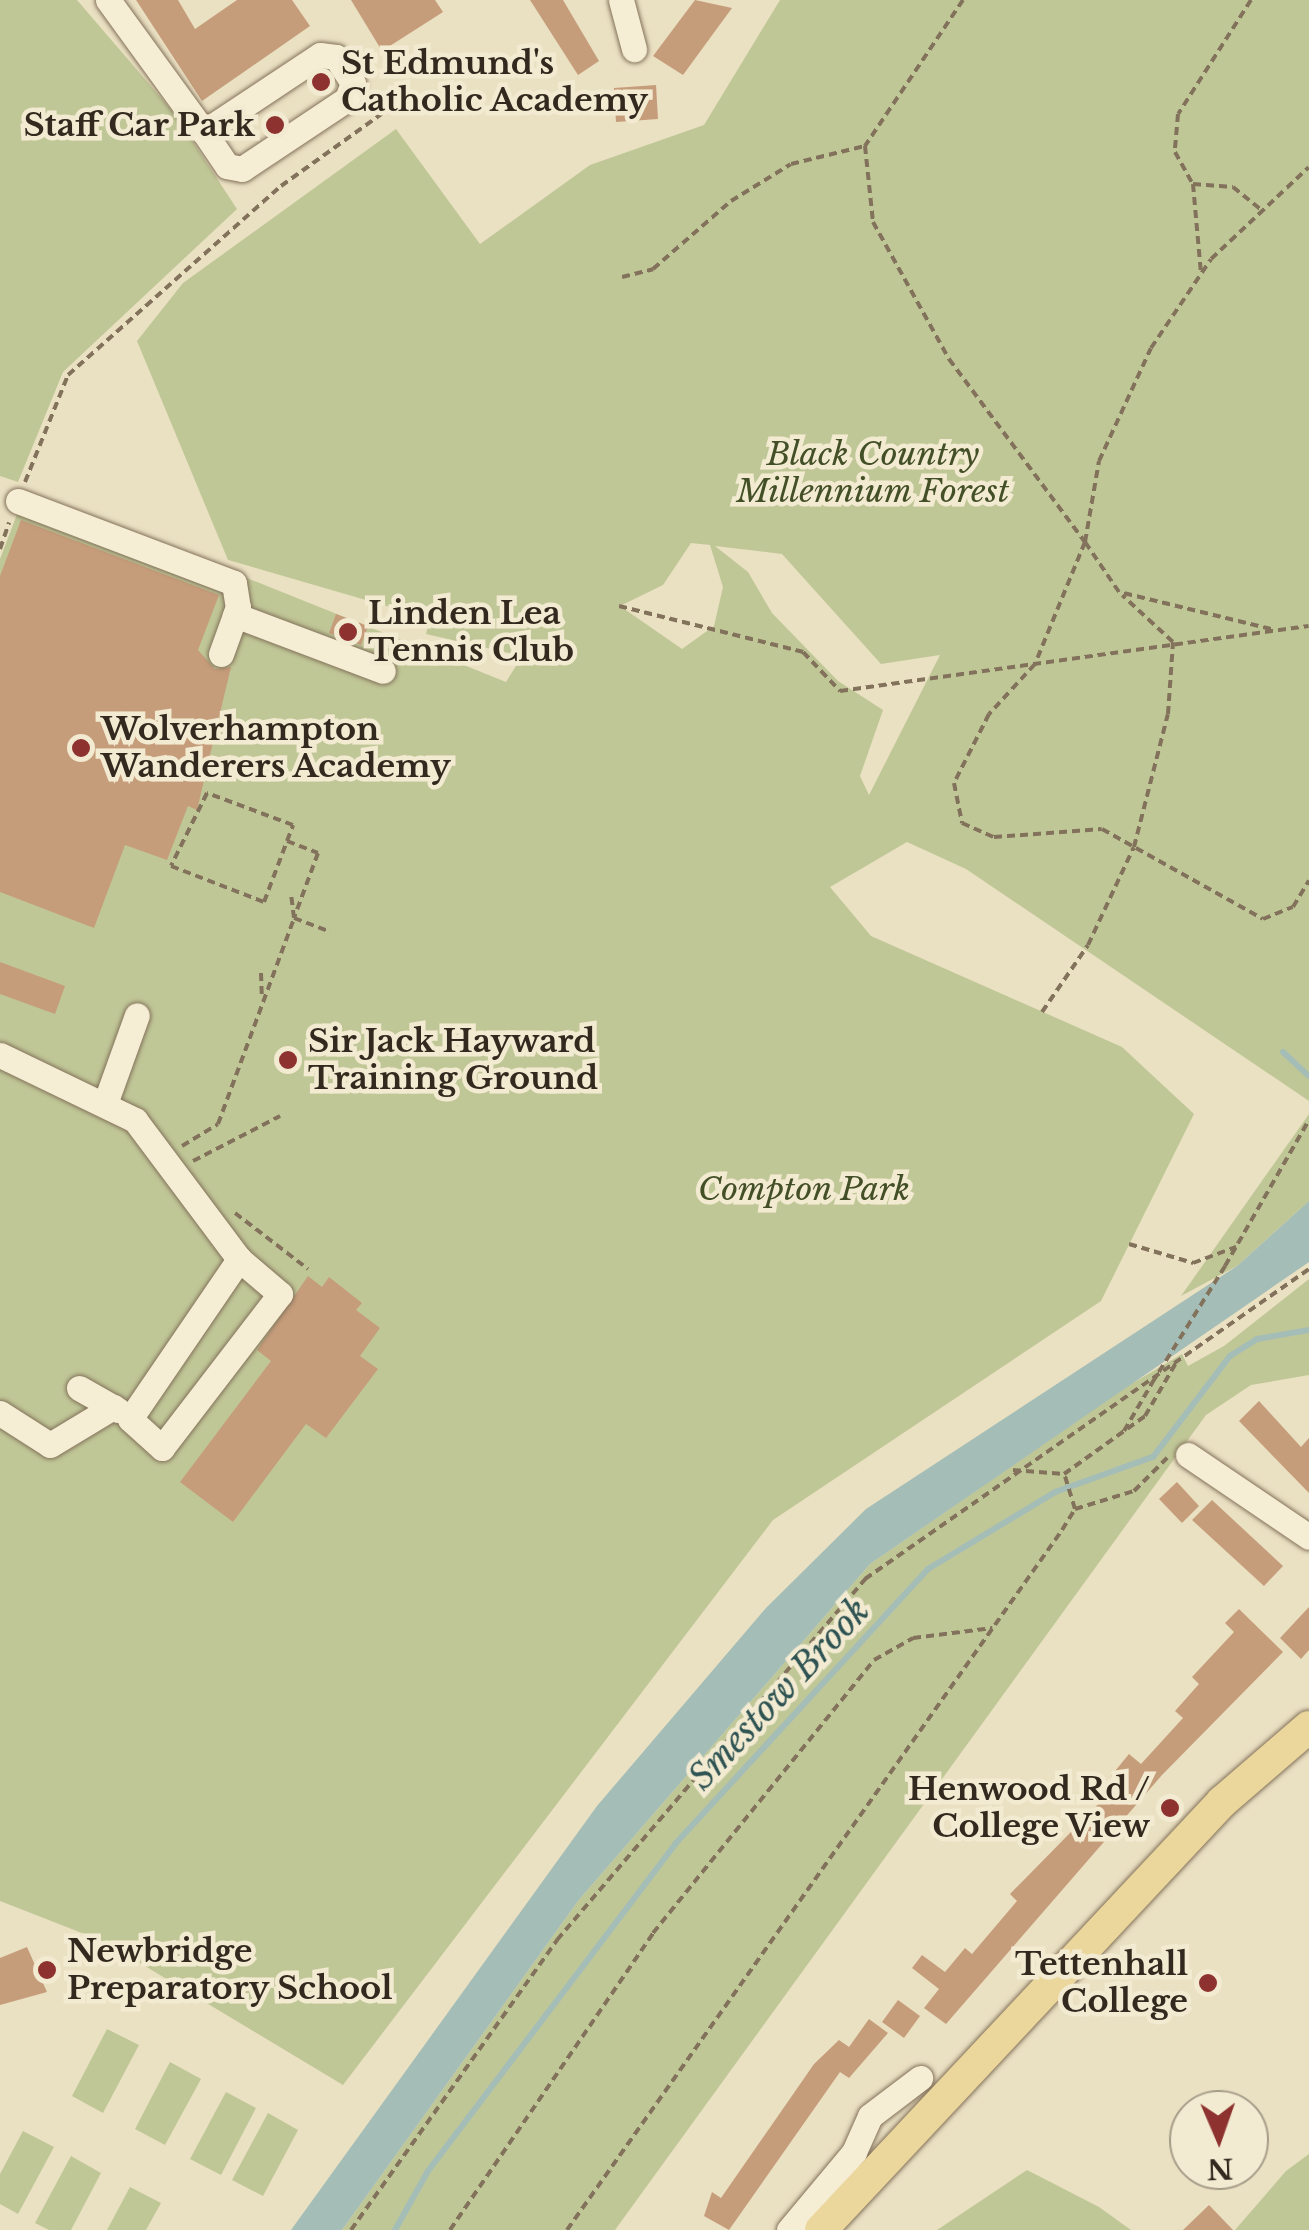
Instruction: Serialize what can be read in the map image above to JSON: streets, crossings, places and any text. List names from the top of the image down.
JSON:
{
  "water": ["Smestow Brook"],
  "parks": ["Black Country Millennium Forest", "Compton Park"],
  "places": [
    "St Edmund's Catholic Academy",
    "Staff Car Park",
    "Linden Lea Tennis Club",
    "Wolverhampton Wanderers Academy",
    "Sir Jack Hayward Training Ground",
    "Henwood Rd / College View",
    "Newbridge Preparatory School",
    "Tettenhall College"
  ],
  "north": "bottom"
}
